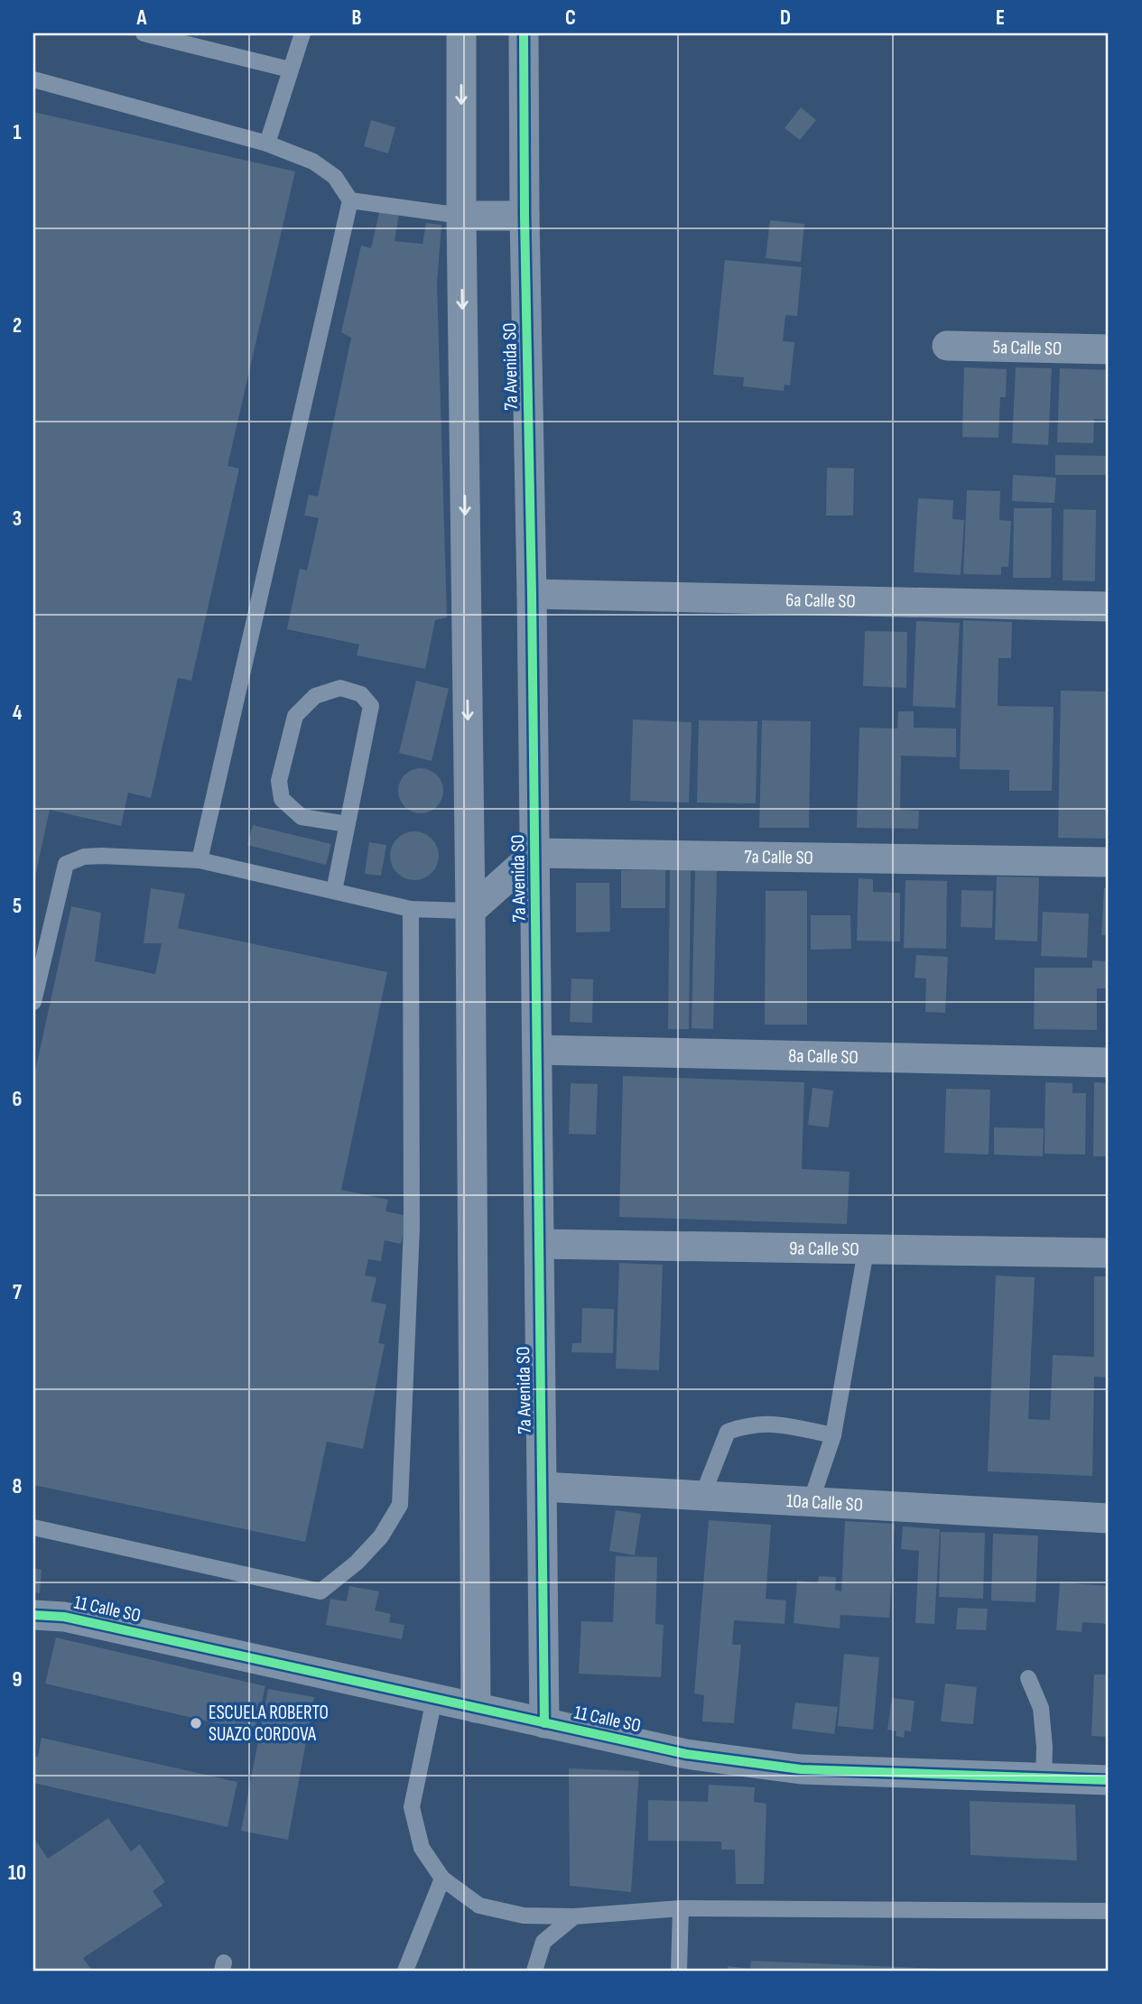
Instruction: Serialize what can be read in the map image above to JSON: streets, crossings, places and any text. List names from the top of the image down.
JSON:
{
  "streets": {
    "street": [
      "5a Calle SO",
      "7a Avenida SO",
      "6a Calle SO",
      "7a Calle SO",
      "8a Calle SO",
      "9a Calle SO",
      "10a Calle SO",
      "11 Calle SO"
    ]
  },
  "crossings": [
    ["7a Avenida SO", "6a Calle SO"],
    ["7a Avenida SO", "7a Calle SO"],
    ["7a Avenida SO", "8a Calle SO"],
    ["7a Avenida SO", "9a Calle SO"],
    ["7a Avenida SO", "10a Calle SO"],
    ["7a Avenida SO", "11 Calle SO"]
  ],
  "places": ["ESCUELA ROBERTO SUAZO CORDOVA"],
  "grid": {
    "columns": [
      "A",
      "B",
      "C",
      "D",
      "E"
    ],
    "rows": [
      "1",
      "2",
      "3",
      "4",
      "5",
      "6",
      "7",
      "8",
      "9",
      "10"
    ]
  }
}
